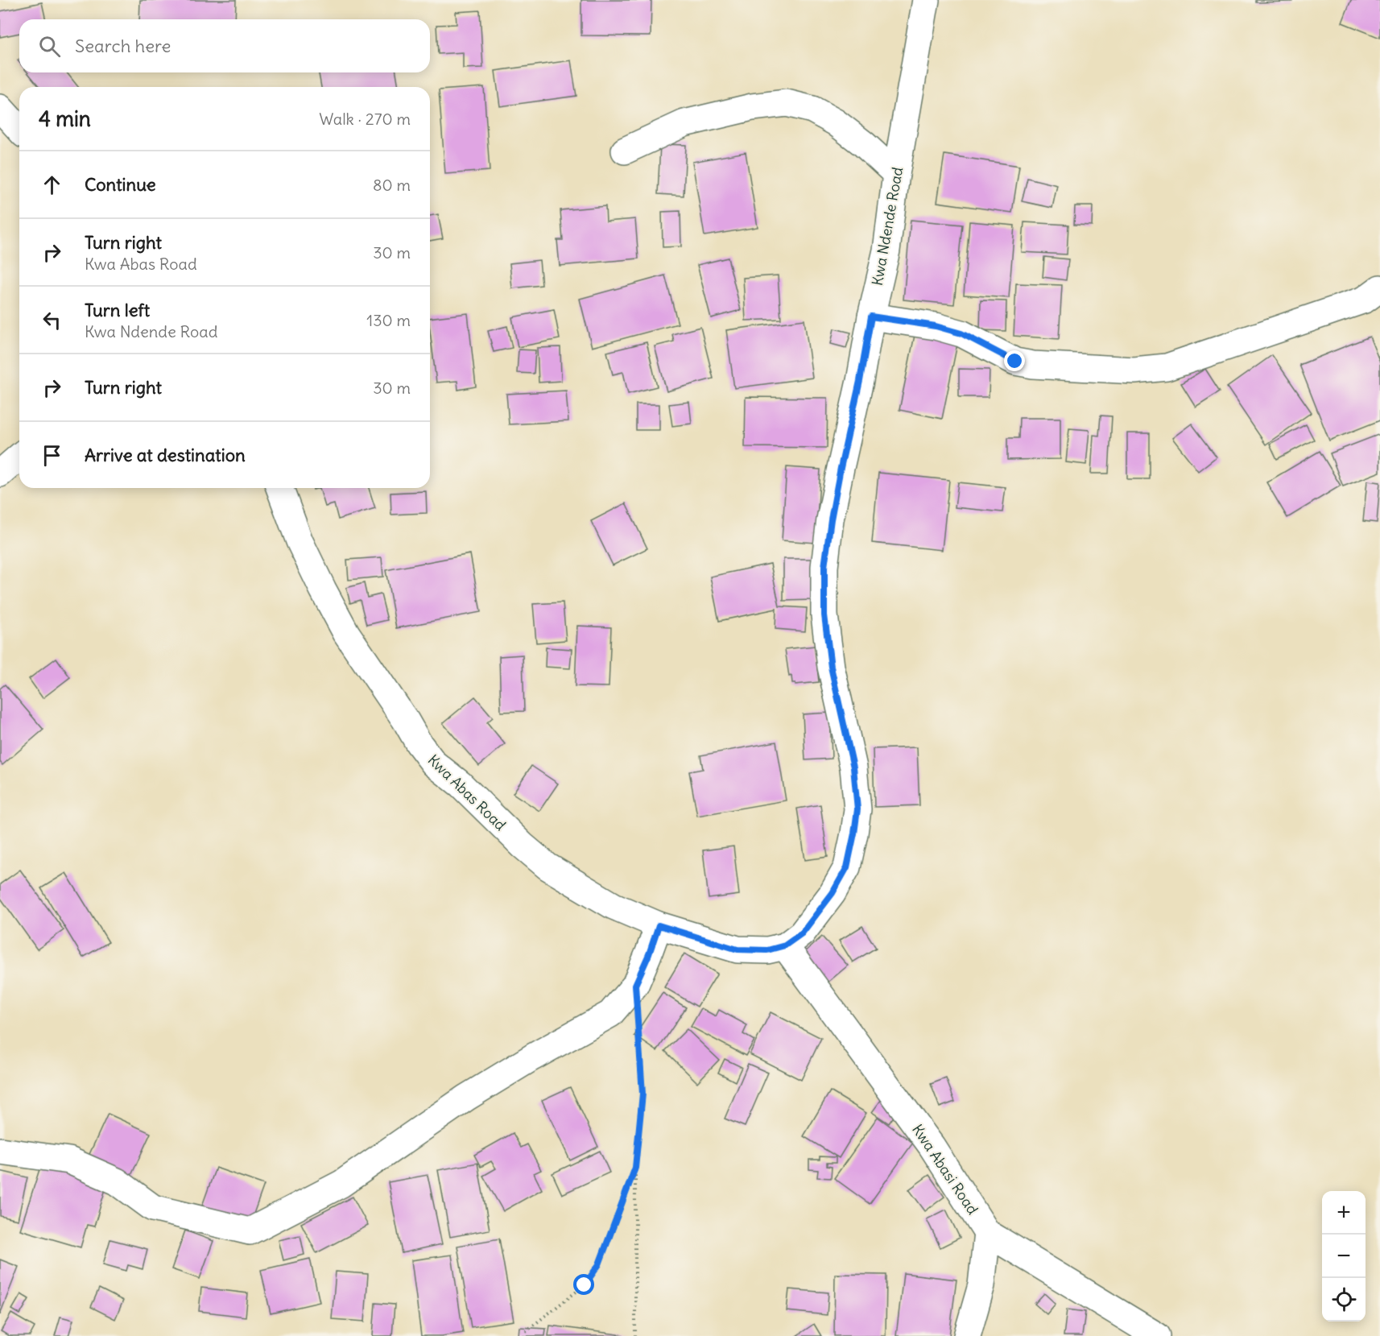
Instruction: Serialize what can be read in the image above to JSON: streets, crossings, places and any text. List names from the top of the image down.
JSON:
{
  "streets": {
    "street": ["Kwa Ndende Road", "Kwa Abas Road", "Kwa Abasi Road"]
  },
  "crossings": [
    ["Kwa Ndende Road", "Kwa Abas Road"],
    ["Kwa Ndende Road", "Kwa Abasi Road"],
    ["Kwa Abas Road", "Kwa Abasi Road"]
  ],
  "page": {
    "search": "Search here",
    "heading": ["4 min", "Walk · 270 m"],
    "list": [
      ["Continue", "80 m"],
      ["Turn right", "Kwa Abas Road", "30 m"],
      ["Turn left", "Kwa Ndende Road", "130 m"],
      ["Turn right", "30 m"],
      "Arrive at destination"
    ],
    "map_buttons": ["+", "−"]
  }
}
